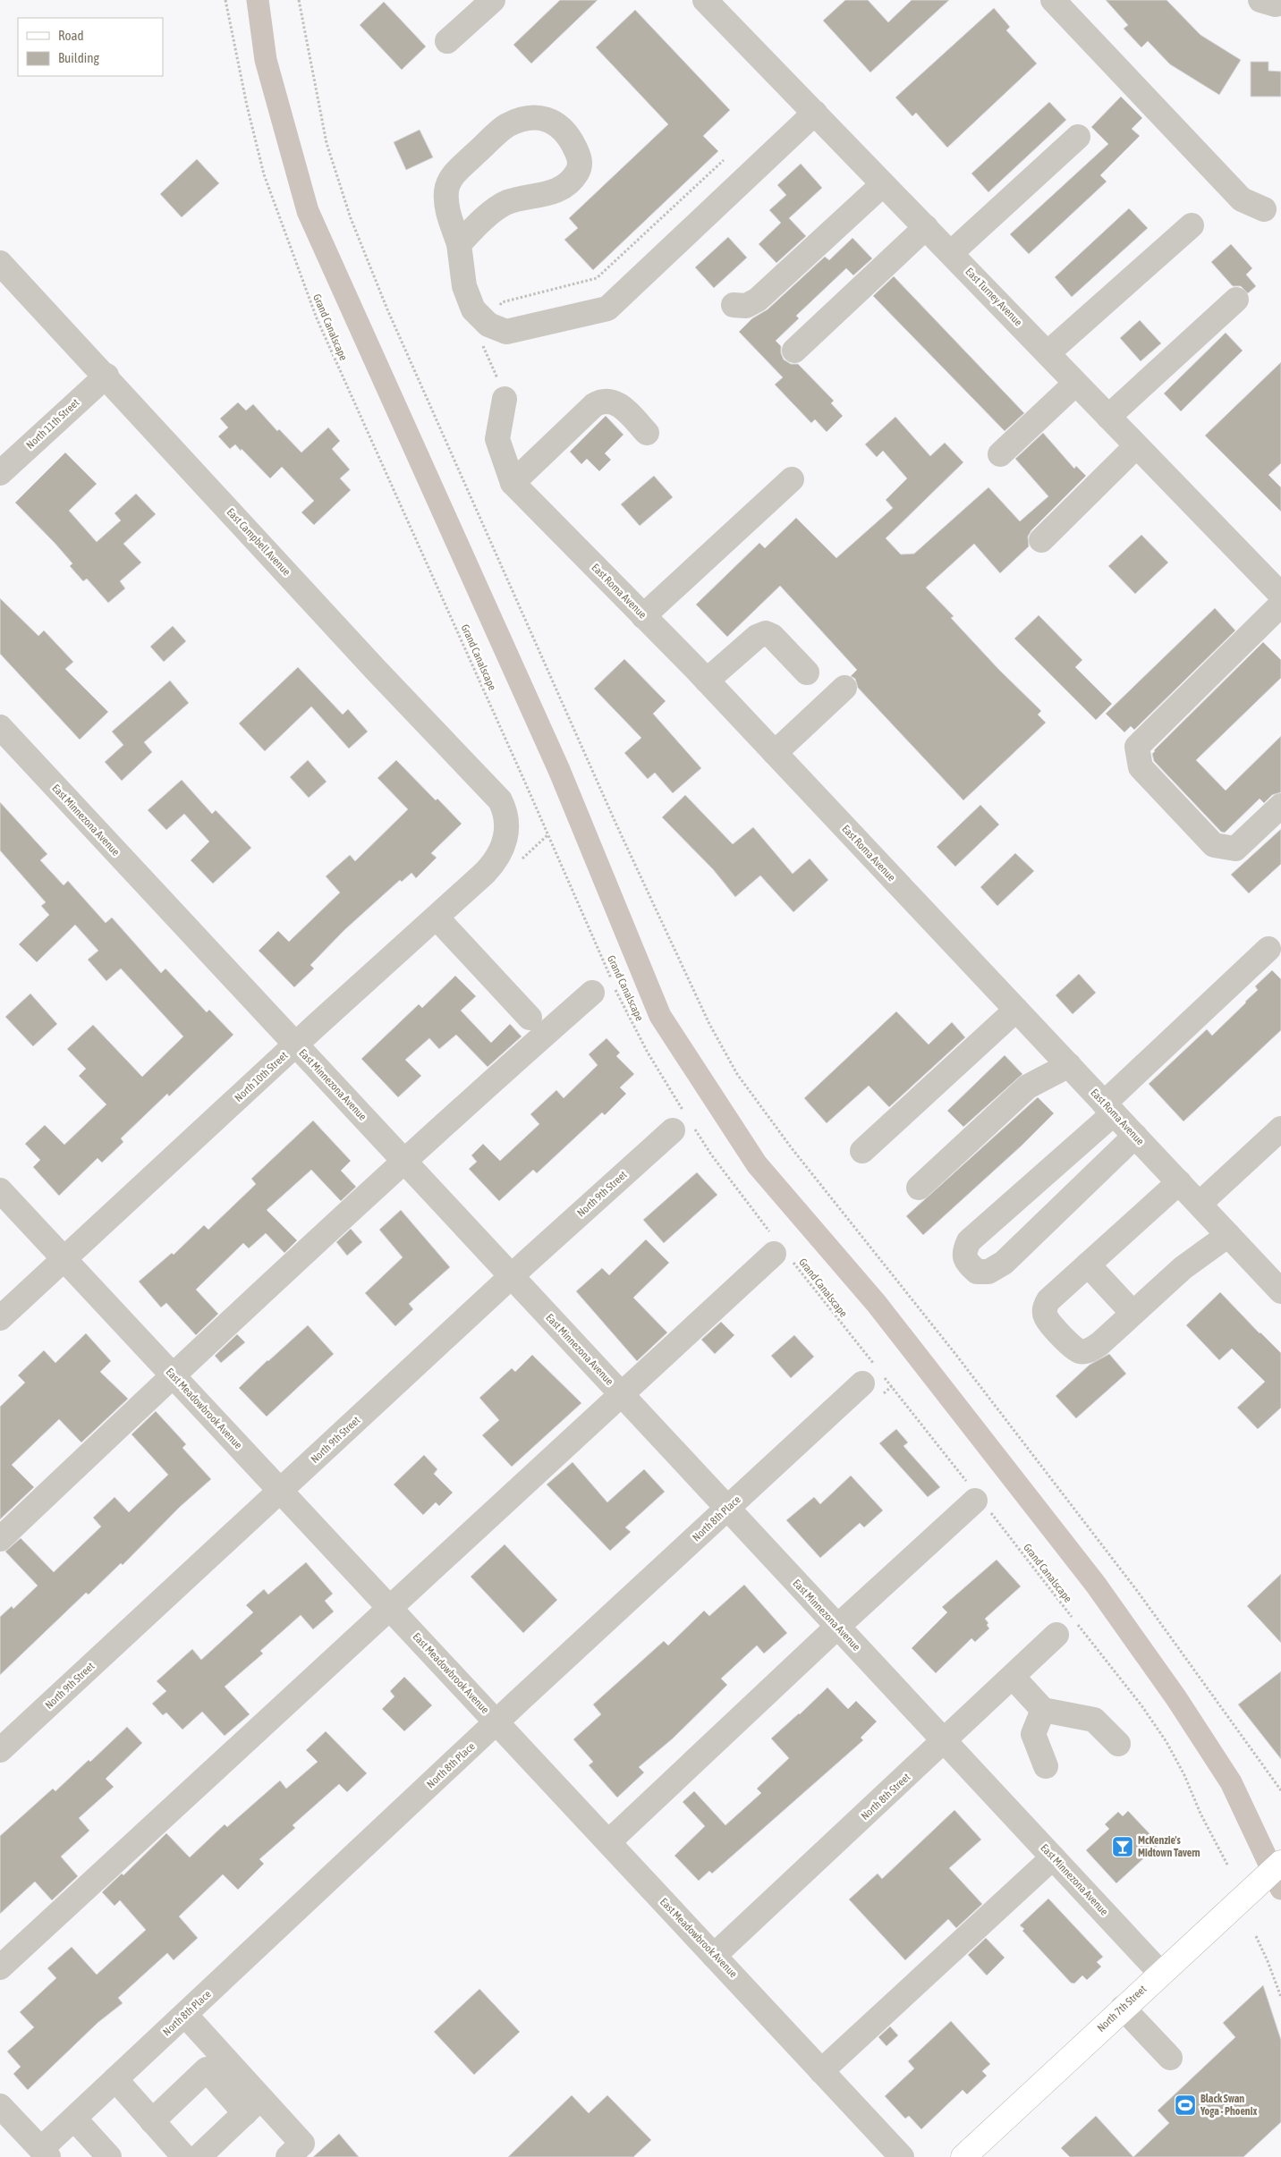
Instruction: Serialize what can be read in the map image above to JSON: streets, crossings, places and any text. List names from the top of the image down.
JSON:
{
  "streets": {
    "main road": ["North 7th Street"],
    "street": [
      "East Turney Avenue",
      "North 11th Street",
      "East Campbell Avenue",
      "East Roma Avenue",
      "East Minnezona Avenue",
      "North 10th Street",
      "North 9th Street",
      "East Meadowbrook Avenue",
      "North 8th Place",
      "North 8th Street"
    ],
    "path": ["Grand Canalscape"]
  },
  "crossings": [
    ["Grand Canalscape", "North 9th Street"],
    ["Grand Canalscape", "North 8th Place"],
    ["North 11th Street", "East Campbell Avenue"],
    ["East Campbell Avenue", "North 10th Street"],
    ["East Minnezona Avenue", "North 10th Street"],
    ["East Minnezona Avenue", "North 9th Street"],
    ["East Minnezona Avenue", "North 8th Place"],
    ["East Minnezona Avenue", "North 8th Street"],
    ["East Minnezona Avenue", "North 7th Street"],
    ["North 10th Street", "East Meadowbrook Avenue"],
    ["North 9th Street", "East Meadowbrook Avenue"],
    ["East Meadowbrook Avenue", "North 8th Place"],
    ["East Meadowbrook Avenue", "North 8th Street"]
  ],
  "places": {
    "bar": ["McKenzie's Midtown Tavern"],
    "sports": ["Black Swan Yoga - Phoenix"]
  },
  "legend": ["Road", "Building"]
}
